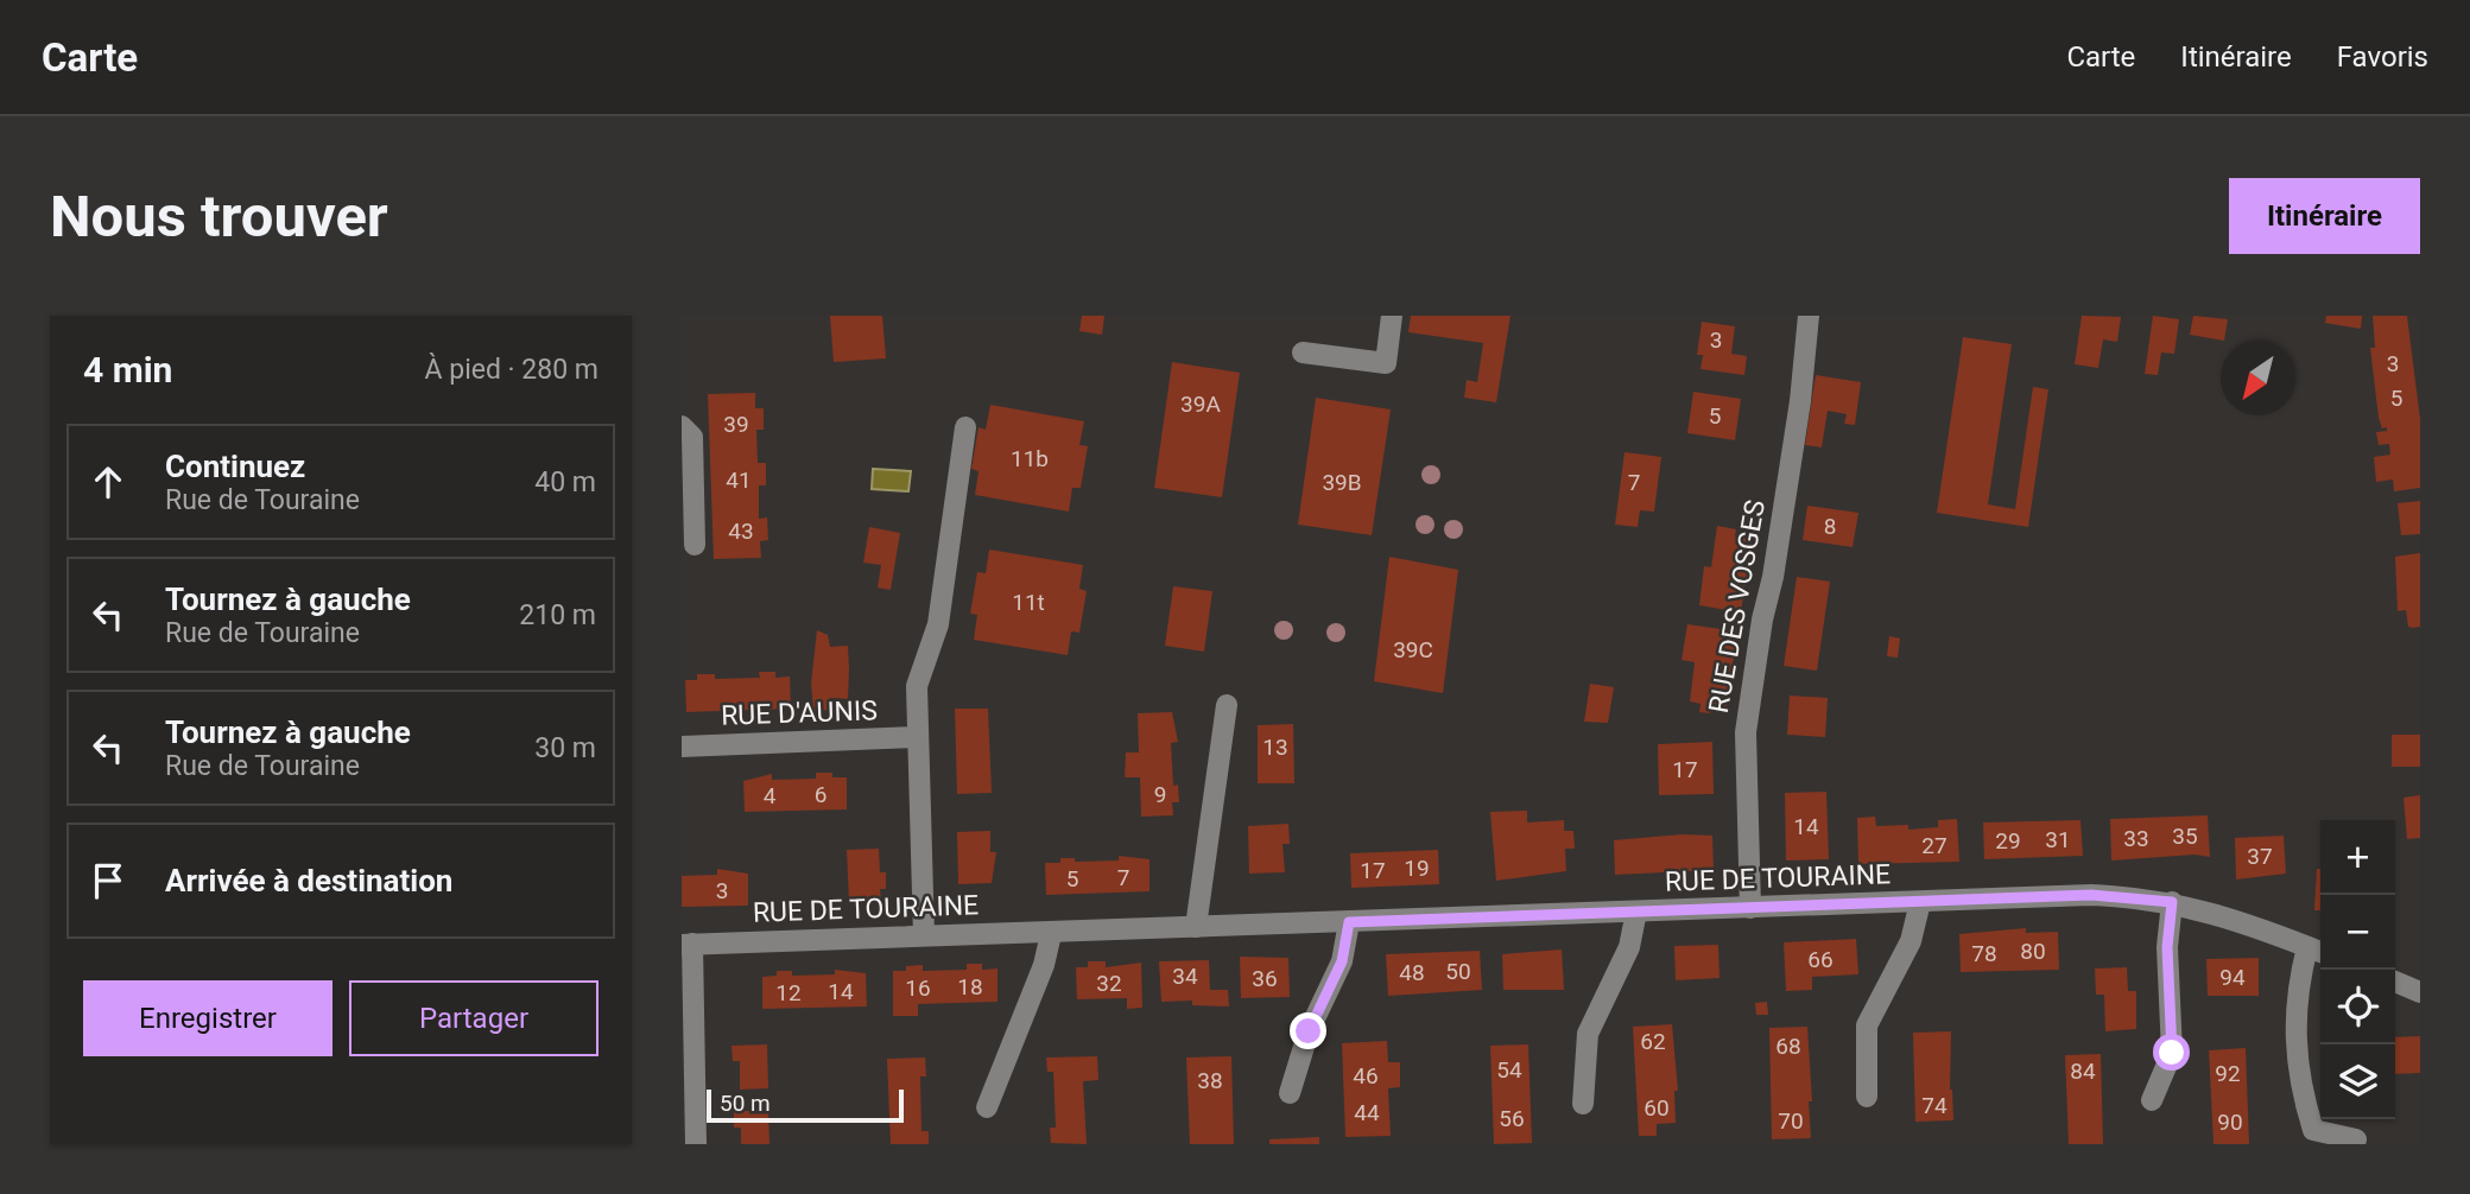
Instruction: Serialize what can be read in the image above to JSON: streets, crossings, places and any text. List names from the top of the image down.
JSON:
{
  "streets": {
    "street": ["RUE DES VOSGES", "RUE D'AUNIS", "RUE DE TOURAINE"]
  },
  "crossings": [
    ["RUE DES VOSGES", "RUE DE TOURAINE"],
    ["RUE D'AUNIS", "RUE DE TOURAINE"]
  ],
  "house_numbers": [
    "3",
    "3",
    "5",
    "39A",
    "5",
    "39",
    "11b",
    "41",
    "39B",
    "7",
    "8",
    "43",
    "11t",
    "39C",
    "13",
    "17",
    "6",
    "9",
    "4",
    "14",
    "35",
    "33",
    "31",
    "29",
    "27",
    "37",
    "19",
    "17",
    "7",
    "5",
    "3",
    "80",
    "78",
    "66",
    "50",
    "48",
    "34",
    "94",
    "36",
    "32",
    "18",
    "16",
    "14",
    "12",
    "62",
    "68",
    "54",
    "84",
    "92",
    "46",
    "38",
    "74",
    "60",
    "44",
    "56",
    "70",
    "90"
  ],
  "scale_bar": "50 m",
  "north": "bottom left",
  "page": {
    "header": "Carte",
    "nav": ["Carte", "Itinéraire", "Favoris"],
    "buttons": [
      "Itinéraire",
      ["Enregistrer", "Partager"]
    ],
    "title": "Nous trouver",
    "heading": ["4 min", "À pied · 280 m"],
    "list": [
      ["Continuez", "Rue de Touraine", "40 m"],
      ["Tournez à gauche", "Rue de Touraine", "210 m"],
      ["Tournez à gauche", "Rue de Touraine", "30 m"],
      "Arrivée à destination"
    ],
    "map_buttons": ["+", "−"],
    "scale": "50 m"
  }
}
